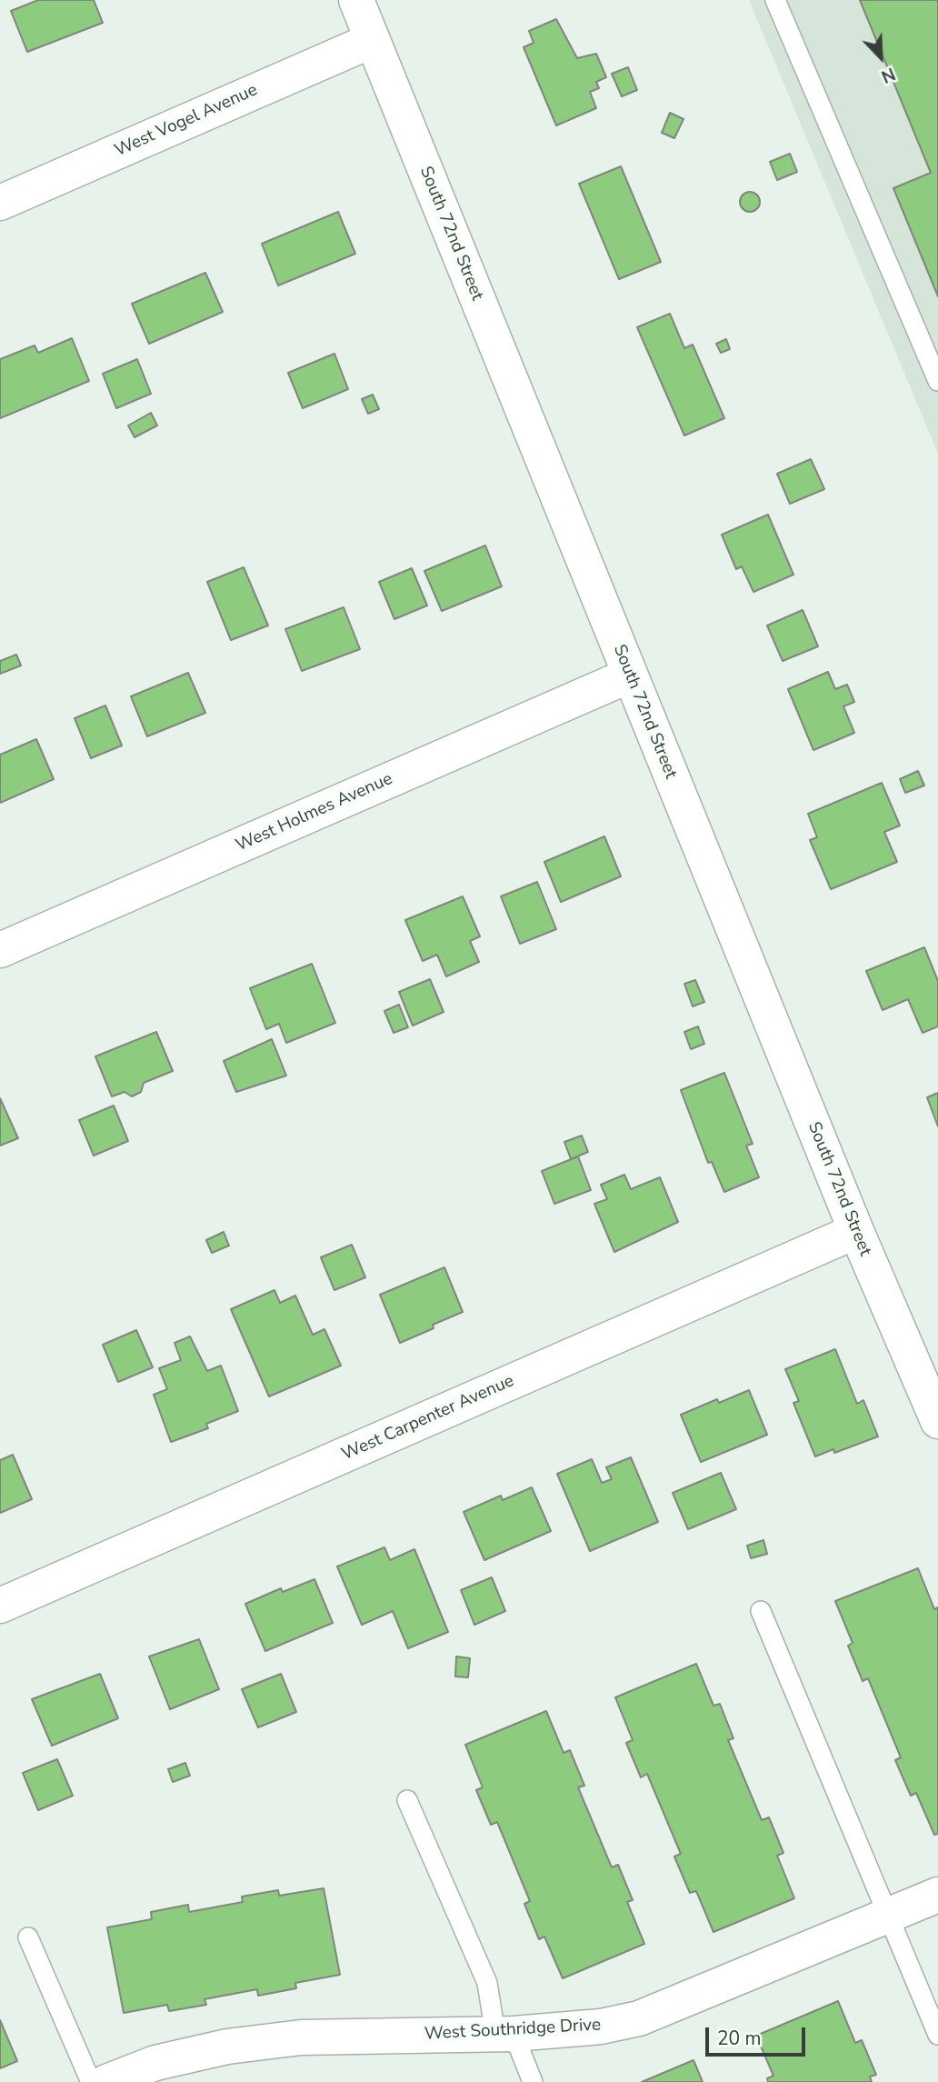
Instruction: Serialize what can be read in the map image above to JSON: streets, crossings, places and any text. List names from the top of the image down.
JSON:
{
  "streets": {
    "street": [
      "West Vogel Avenue",
      "South 72nd Street",
      "West Holmes Avenue",
      "West Carpenter Avenue",
      "West Southridge Drive"
    ]
  },
  "crossings": [
    ["West Vogel Avenue", "South 72nd Street"],
    ["South 72nd Street", "West Holmes Avenue"],
    ["South 72nd Street", "West Carpenter Avenue"]
  ],
  "scale_bar": "20 m",
  "north": "bottom right"
}
